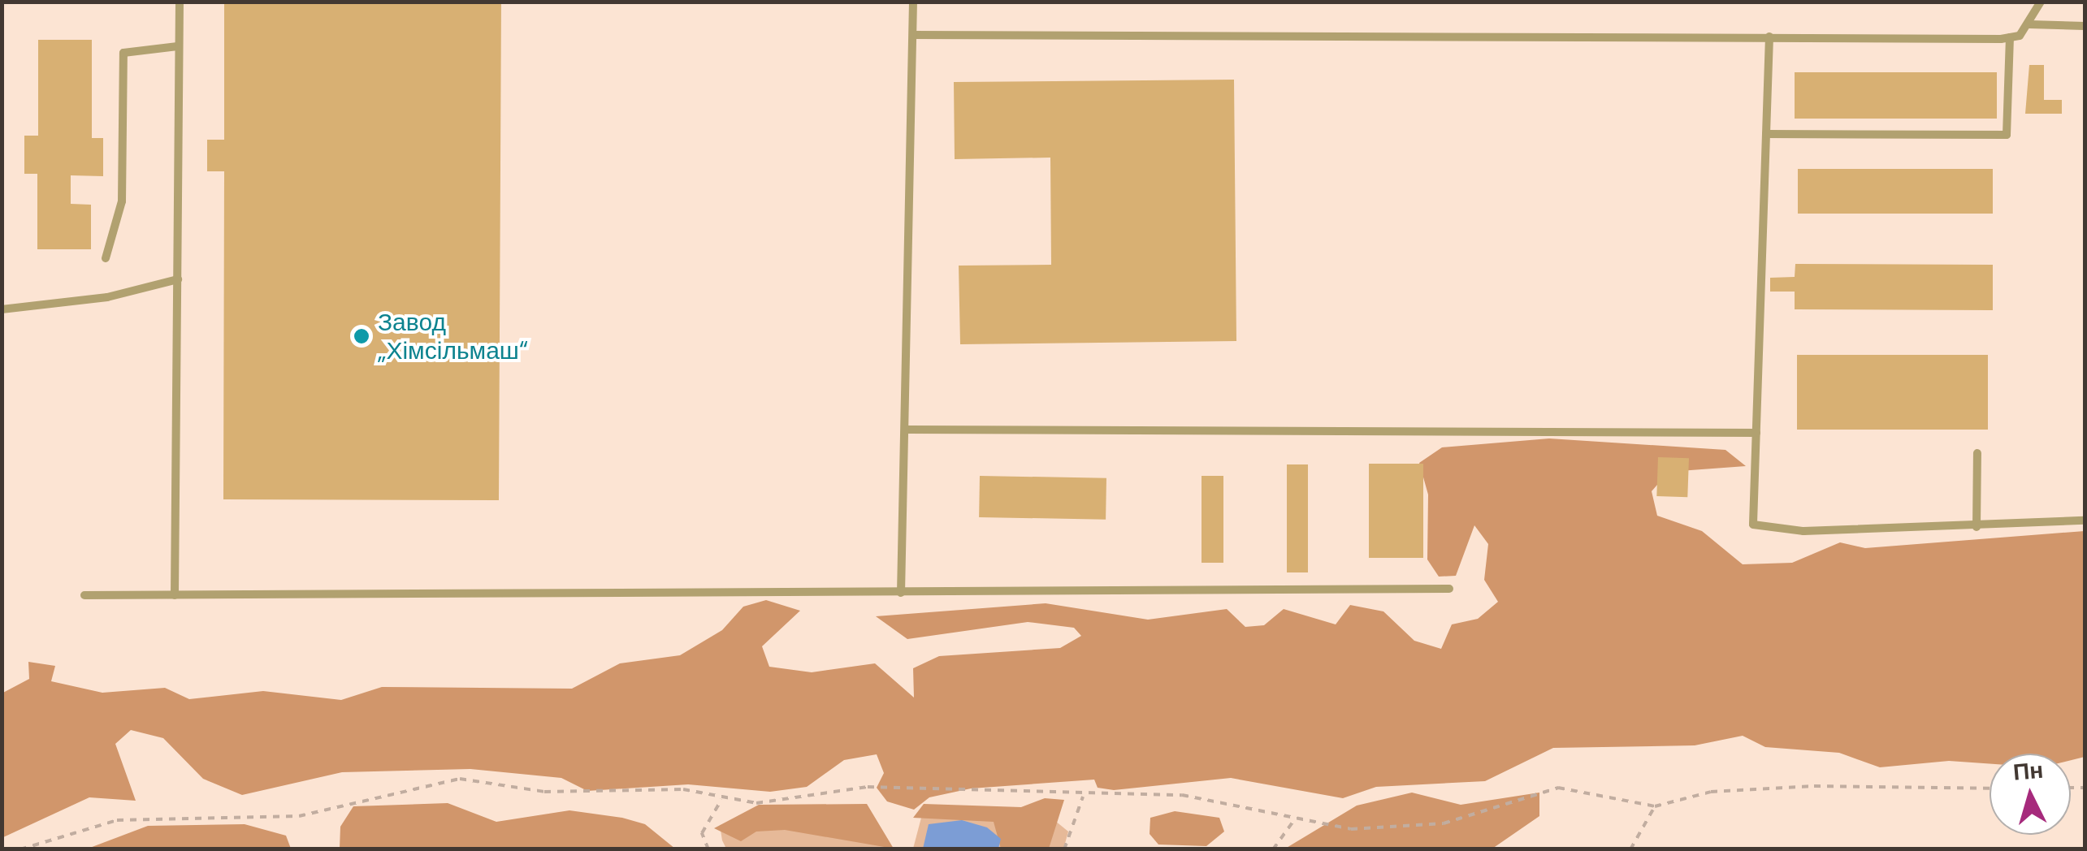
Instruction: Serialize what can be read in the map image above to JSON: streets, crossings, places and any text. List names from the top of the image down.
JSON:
{
  "places": ["Завод „Хімсільмаш“"],
  "north": "top"
}
